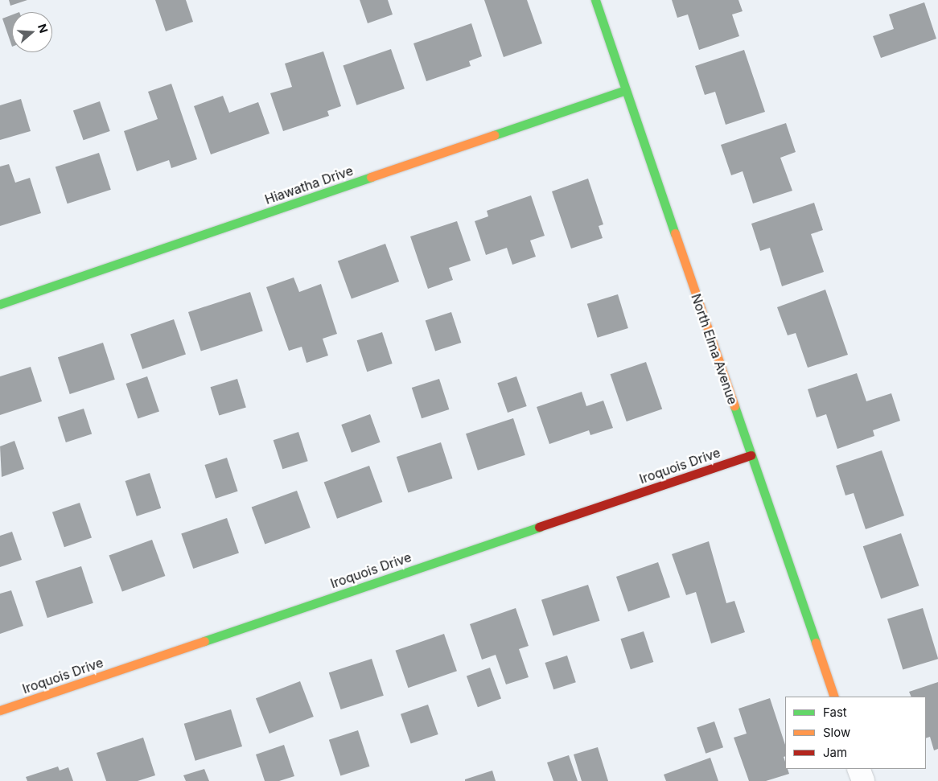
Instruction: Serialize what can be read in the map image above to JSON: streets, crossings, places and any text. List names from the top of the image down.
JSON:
{
  "streets": {
    "street": ["Hiawatha Drive", "North Elma Avenue", "Iroquois Drive"]
  },
  "crossings": [
    ["Hiawatha Drive", "North Elma Avenue"],
    ["North Elma Avenue", "Iroquois Drive"]
  ],
  "legend": ["Fast", "Slow", "Jam"],
  "north": "right"
}
